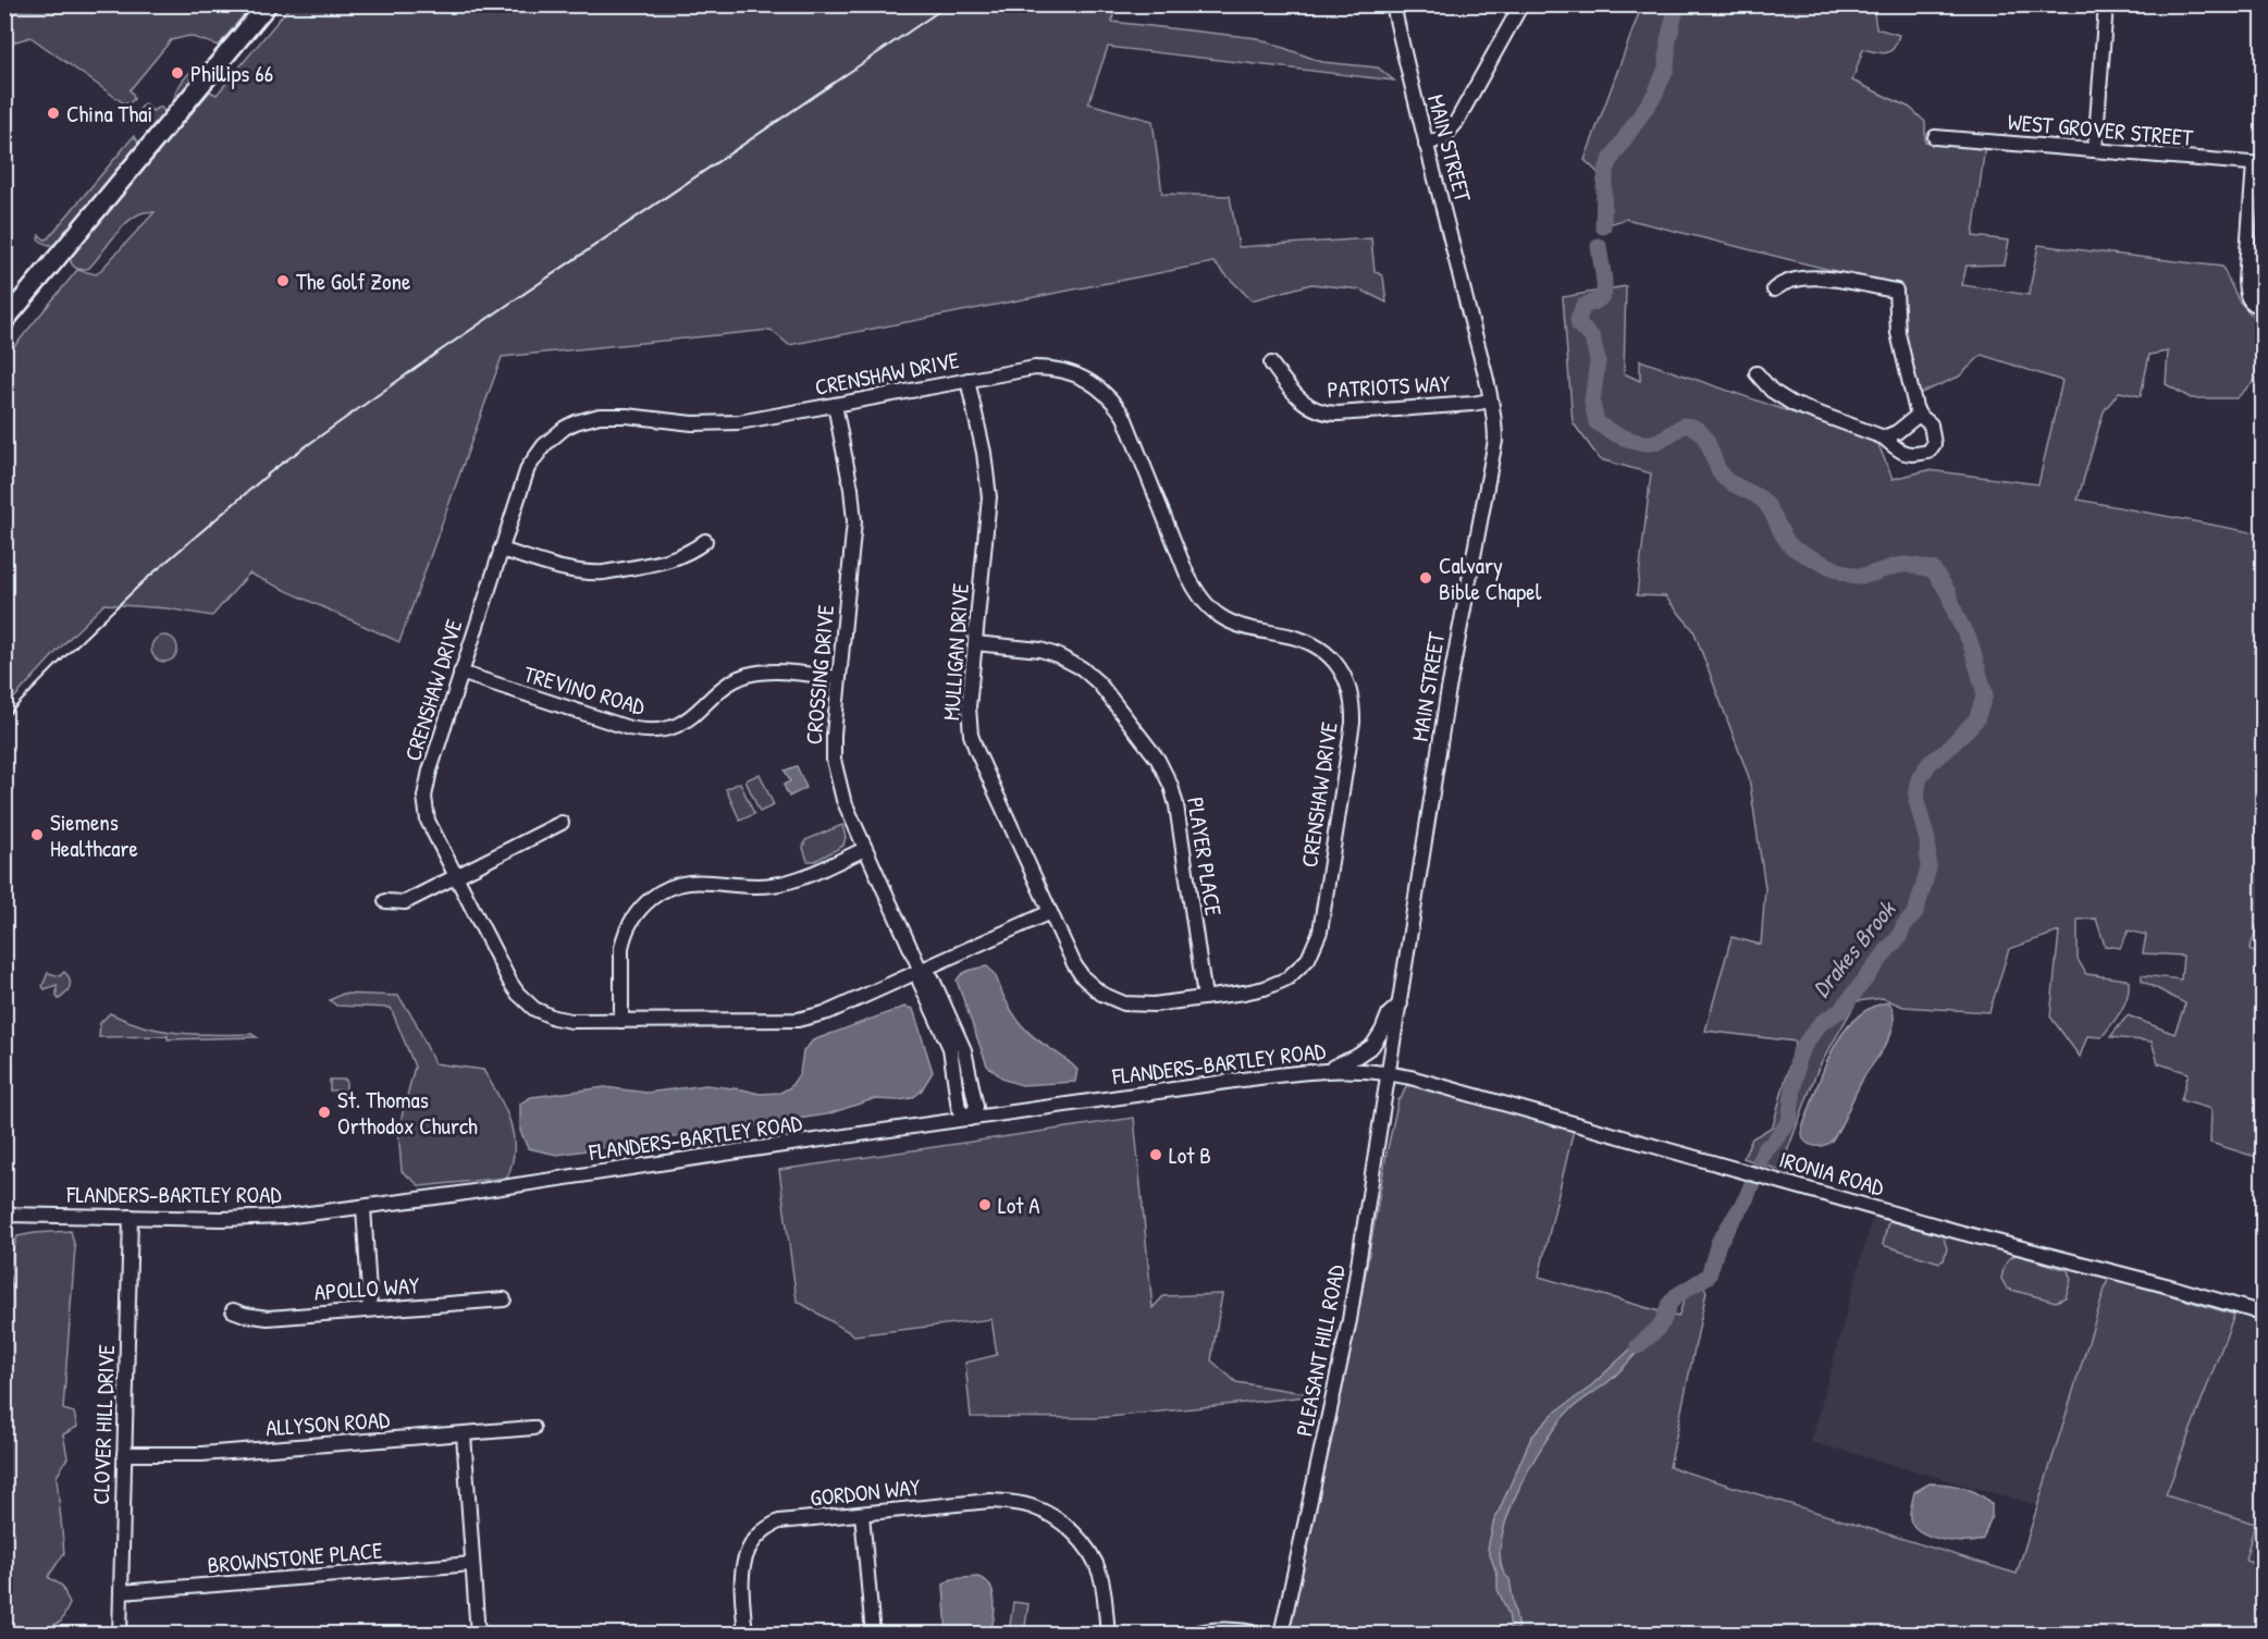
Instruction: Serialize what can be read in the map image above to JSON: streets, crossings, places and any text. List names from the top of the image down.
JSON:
{
  "streets": {
    "street": [
      "WEST GROVER STREET",
      "MAIN STREET",
      "CRENSHAW DRIVE",
      "PATRIOTS WAY",
      "MULLIGAN DRIVE",
      "CROSSING DRIVE",
      "TREVINO ROAD",
      "PLAYER PLACE",
      "FLANDERS-BARTLEY ROAD",
      "IRONIA ROAD",
      "APOLLO WAY",
      "PLEASANT HILL ROAD",
      "ALLYSON ROAD",
      "CLOVER HILL DRIVE",
      "GORDON WAY",
      "BROWNSTONE PLACE"
    ]
  },
  "crossings": [
    ["MAIN STREET", "PATRIOTS WAY"],
    ["MAIN STREET", "FLANDERS-BARTLEY ROAD"],
    ["MAIN STREET", "IRONIA ROAD"],
    ["MAIN STREET", "PLEASANT HILL ROAD"],
    ["CRENSHAW DRIVE", "MULLIGAN DRIVE"],
    ["CRENSHAW DRIVE", "CROSSING DRIVE"],
    ["CRENSHAW DRIVE", "TREVINO ROAD"],
    ["CRENSHAW DRIVE", "PLAYER PLACE"],
    ["MULLIGAN DRIVE", "PLAYER PLACE"],
    ["CROSSING DRIVE", "TREVINO ROAD"],
    ["CROSSING DRIVE", "FLANDERS-BARTLEY ROAD"],
    ["FLANDERS-BARTLEY ROAD", "IRONIA ROAD"],
    ["FLANDERS-BARTLEY ROAD", "PLEASANT HILL ROAD"],
    ["FLANDERS-BARTLEY ROAD", "CLOVER HILL DRIVE"],
    ["IRONIA ROAD", "PLEASANT HILL ROAD"],
    ["ALLYSON ROAD", "CLOVER HILL DRIVE"],
    ["CLOVER HILL DRIVE", "BROWNSTONE PLACE"]
  ],
  "water": ["Drakes Brook"],
  "places": [
    "Phillips 66",
    "China Thai",
    "The Golf Zone",
    "Calvary Bible Chapel",
    "Siemens Healthcare",
    "St. Thomas Orthodox Church",
    "Lot B",
    "Lot A"
  ]
}
